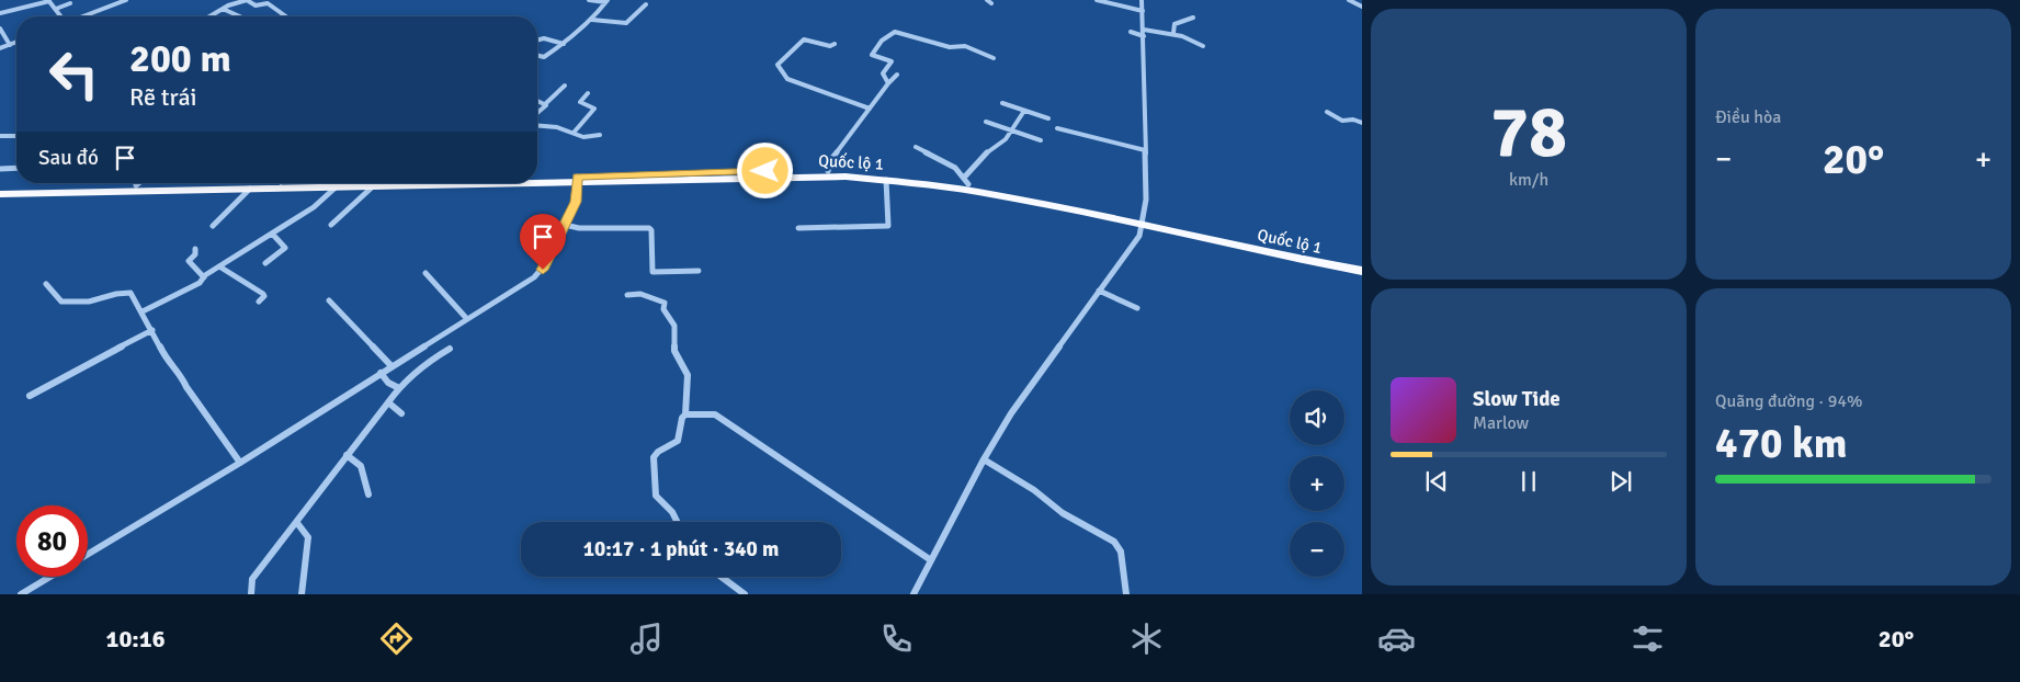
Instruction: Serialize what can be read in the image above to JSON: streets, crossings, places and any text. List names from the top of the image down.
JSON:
{
  "streets": {
    "highway": ["Quốc lộ 1"]
  },
  "page": {
    "tile": [
      ["78", "km/h"],
      "Điều hòa",
      ["Quãng đường · 94%", "470 km"]
    ],
    "turn": ["200 m", "Rẽ trái"],
    "then": "Sau đó",
    "heat": ["−", "20°", "+"],
    "song": ["Slow Tide", "Marlow"],
    "map_buttons": ["+", "−"],
    "limit": "80",
    "trip": "10:17 · 1 phút · 340 m",
    "tabs": ["10:16", "20°"]
  }
}
